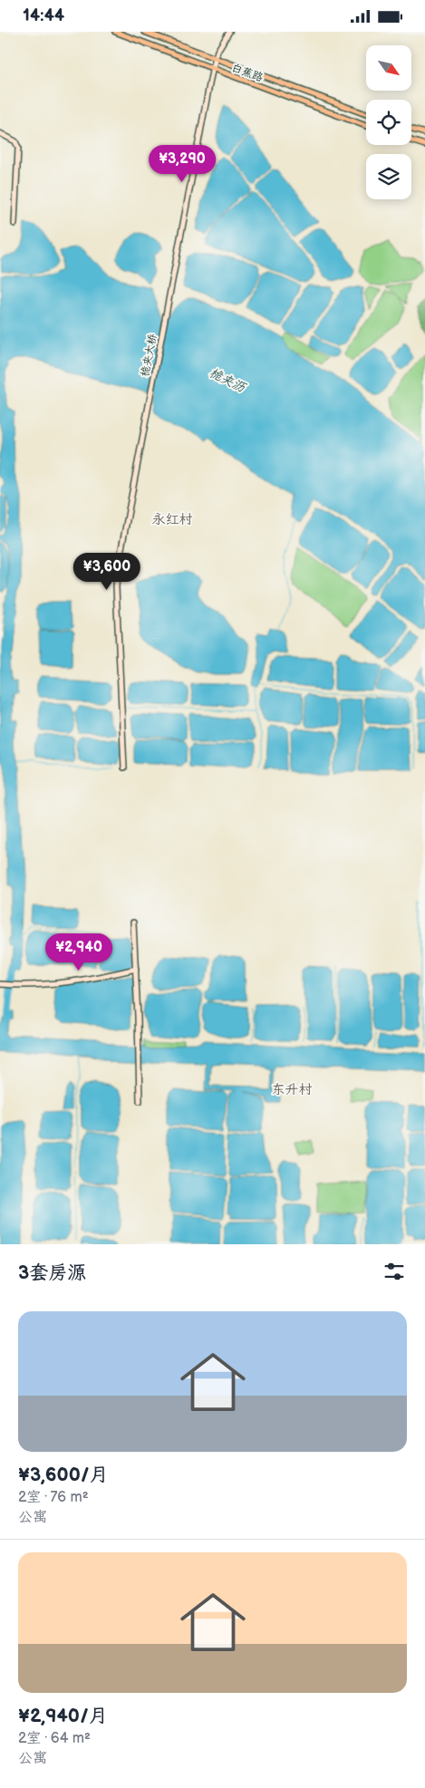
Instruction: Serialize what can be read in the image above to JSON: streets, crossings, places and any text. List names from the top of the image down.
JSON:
{
  "streets": {
    "main road": ["白蕉路"],
    "street": ["桅夹大桥"]
  },
  "crossings": [
    ["白蕉路", "桅夹大桥"]
  ],
  "districts": ["永红村", "东升村"],
  "water": ["桅夹沥"],
  "north": "bottom right",
  "page": {
    "status": "14:44",
    "price": ["¥3,290", "¥3,600", "¥2,940"],
    "heading": "3套房源",
    "list": [
      {
        "name": "¥3,600/月",
        "note": "2室 · 76 m² · 公寓"
      },
      {
        "name": "¥2,940/月",
        "note": "2室 · 64 m² · 公寓"
      }
    ]
  }
}
